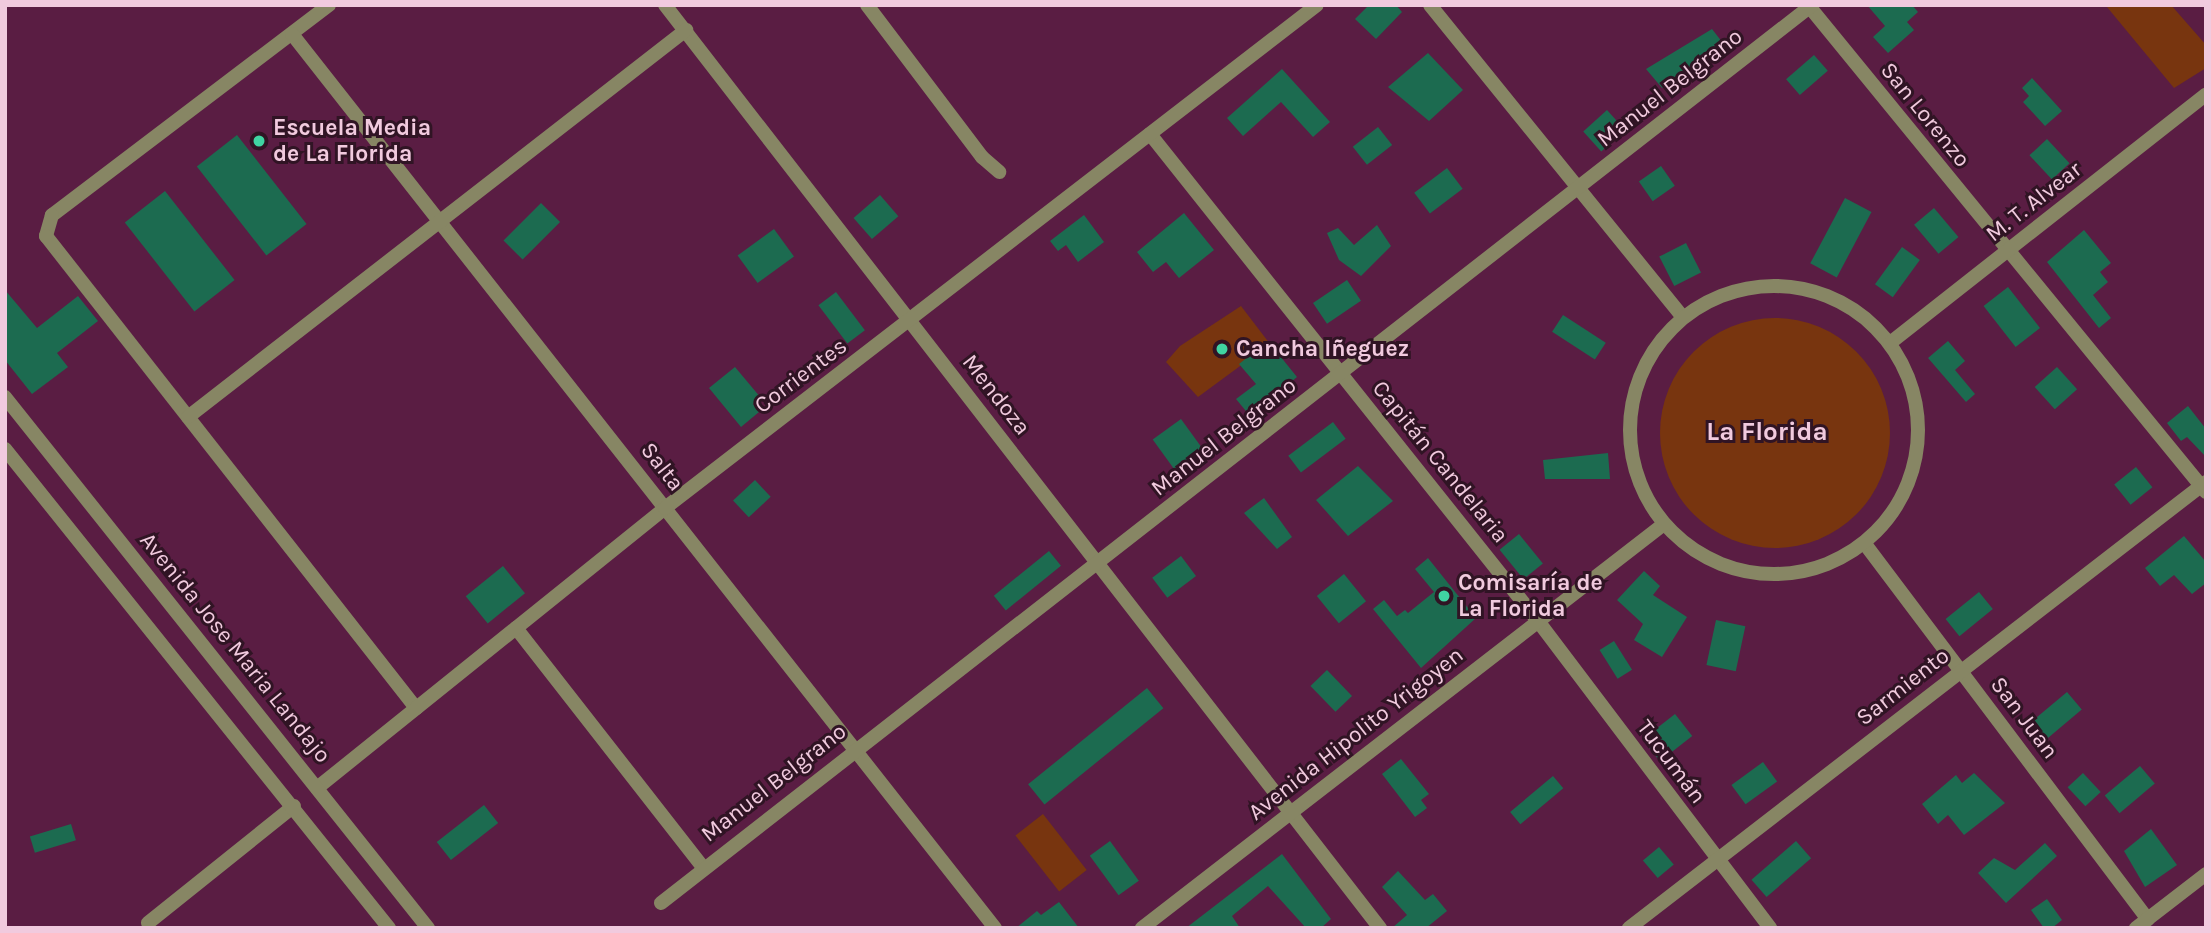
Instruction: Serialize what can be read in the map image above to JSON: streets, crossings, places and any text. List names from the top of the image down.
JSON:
{
  "streets": {
    "street": [
      "Manuel Belgrano",
      "San Lorenzo",
      "M. T. Alvear",
      "Corrientes",
      "Mendoza",
      "Capitán Candelaria",
      "Salta",
      "Avenida Jose Maria Landajo",
      "Sarmiento",
      "San Juan",
      "Avenida Hipolito Yrigoyen",
      "Tucumán"
    ]
  },
  "crossings": [
    ["Manuel Belgrano", "San Lorenzo"],
    ["Manuel Belgrano", "Mendoza"],
    ["Manuel Belgrano", "Capitán Candelaria"],
    ["Manuel Belgrano", "Salta"],
    ["San Lorenzo", "M. T. Alvear"],
    ["Corrientes", "Mendoza"],
    ["Corrientes", "Capitán Candelaria"],
    ["Corrientes", "Salta"],
    ["Corrientes", "Avenida Jose Maria Landajo"],
    ["Mendoza", "Avenida Hipolito Yrigoyen"],
    ["Capitán Candelaria", "Avenida Hipolito Yrigoyen"],
    ["Capitán Candelaria", "Tucumán"],
    ["Sarmiento", "San Juan"],
    ["Sarmiento", "Tucumán"],
    ["Avenida Hipolito Yrigoyen", "Tucumán"]
  ],
  "districts": ["La Florida"],
  "places": ["Escuela Media de La Florida", "Cancha Iñeguez", "Comisaría de La Florida"]
}
